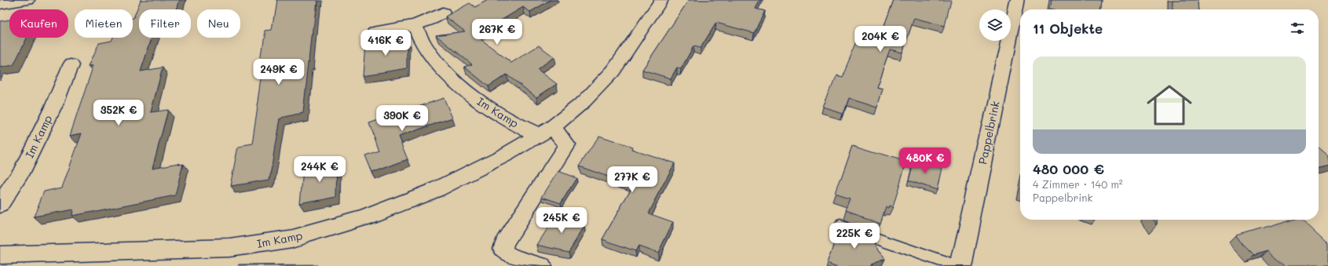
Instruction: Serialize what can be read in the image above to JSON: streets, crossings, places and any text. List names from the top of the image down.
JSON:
{
  "streets": {
    "street": ["Im Kamp", "Pappelbrink"]
  },
  "page": {
    "chip": [
      "Kaufen",
      "Mieten",
      "Filter",
      "Neu"
    ],
    "heading": "11 Objekte",
    "price": [
      "267K €",
      "204K €",
      "416K €",
      "249K €",
      "352K €",
      "390K €",
      "480K €",
      "244K €",
      "277K €",
      "245K €",
      "225K €"
    ],
    "list": [
      {
        "name": "480 000 €",
        "note": "4 Zimmer · 140 m² · Pappelbrink"
      }
    ]
  }
}
